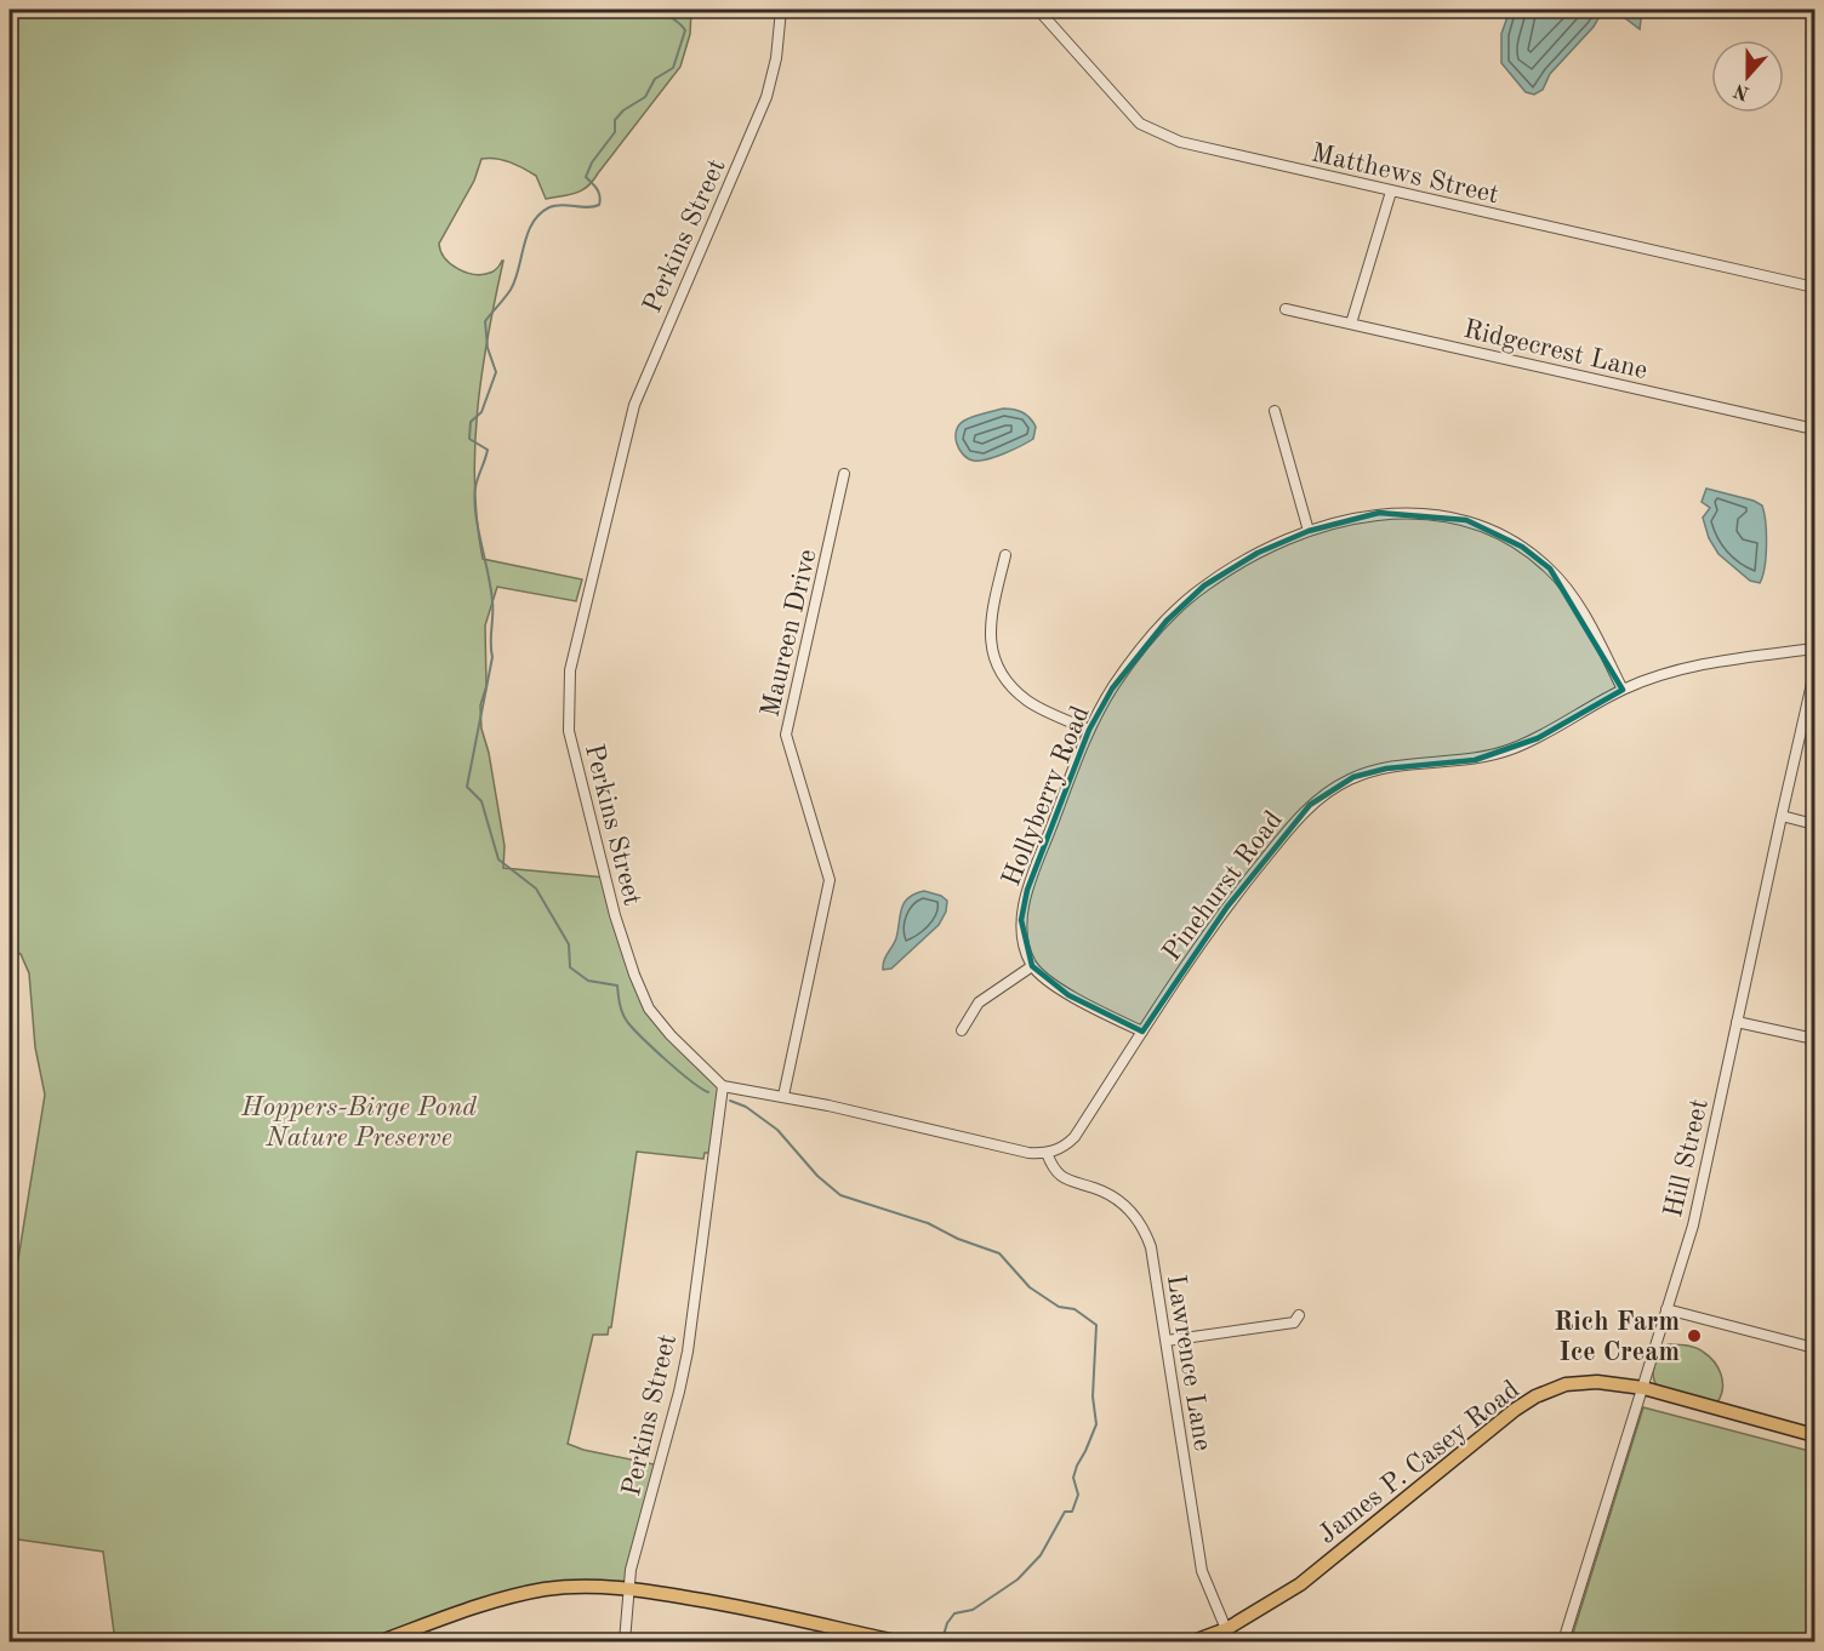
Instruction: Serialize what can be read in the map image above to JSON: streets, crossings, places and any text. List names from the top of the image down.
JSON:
{
  "streets": {
    "main road": ["James P. Casey Road"],
    "street": [
      "Matthews Street",
      "Perkins Street",
      "Ridgecrest Lane",
      "Maureen Drive",
      "Hollyberry Road",
      "Pinehurst Road",
      "Hill Street",
      "Lawrence Lane"
    ]
  },
  "crossings": [
    ["Hollyberry Road", "Pinehurst Road"],
    ["Pinehurst Road", "Lawrence Lane"],
    ["Hill Street", "James P. Casey Road"],
    ["Lawrence Lane", "James P. Casey Road"]
  ],
  "parks": ["Hoppers-Birge Pond Nature Preserve"],
  "places": ["Rich Farm Ice Cream"],
  "north": "bottom"
}
